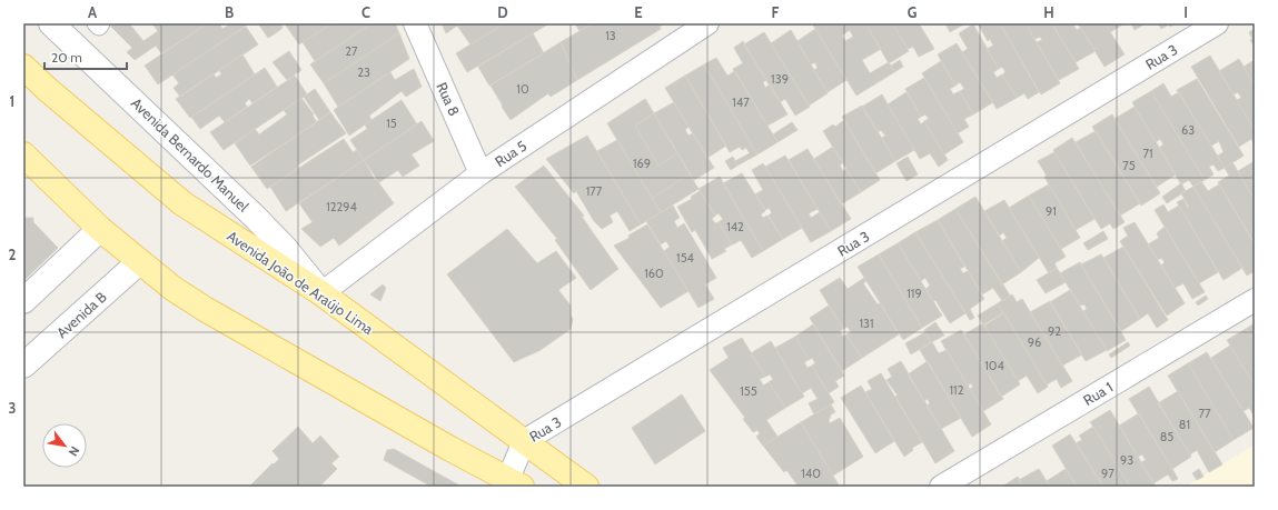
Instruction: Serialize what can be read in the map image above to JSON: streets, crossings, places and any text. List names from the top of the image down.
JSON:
{
  "streets": {
    "main road": ["Avenida João de Araújo Lima"],
    "street": [
      "Rua 3",
      "Rua 8",
      "Rua 5",
      "Avenida Bernardo Manuel",
      "Avenida B",
      "Rua 1"
    ]
  },
  "crossings": [
    ["Rua 3", "Avenida João de Araújo Lima"],
    ["Rua 8", "Rua 5"],
    ["Rua 5", "Avenida Bernardo Manuel"],
    ["Rua 5", "Avenida João de Araújo Lima"],
    ["Avenida Bernardo Manuel", "Avenida João de Araújo Lima"]
  ],
  "house_numbers": [
    "13",
    "27",
    "23",
    "139",
    "10",
    "147",
    "15",
    "63",
    "71",
    "169",
    "75",
    "177",
    "12294",
    "91",
    "142",
    "154",
    "160",
    "119",
    "131",
    "92",
    "96",
    "104",
    "112",
    "155",
    "77",
    "81",
    "85",
    "93",
    "140",
    "97"
  ],
  "scale_bar": "20 m",
  "north": "bottom right",
  "grid": {
    "columns": [
      "A",
      "B",
      "C",
      "D",
      "E",
      "F",
      "G",
      "H",
      "I"
    ],
    "rows": ["1", "2", "3"]
  }
}
